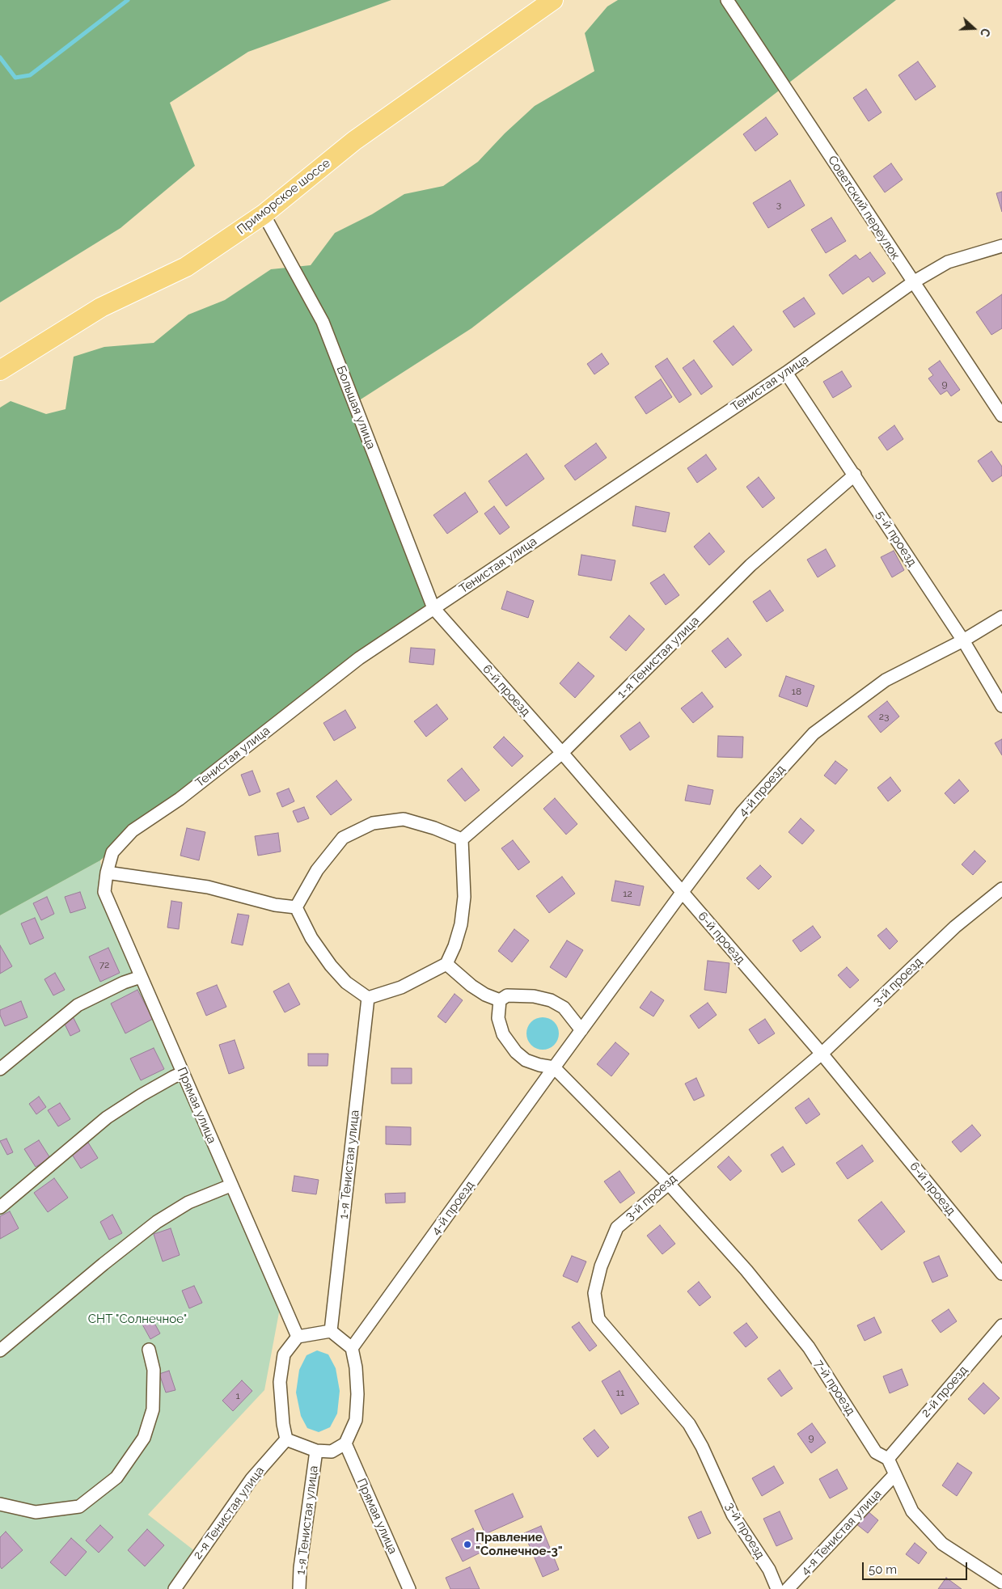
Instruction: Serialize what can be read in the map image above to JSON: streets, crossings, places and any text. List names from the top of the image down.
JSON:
{
  "streets": {
    "main road": ["Приморское шоссе"],
    "street": [
      "Советский переулок",
      "Тенистая улица",
      "Большая улица",
      "5-й проезд",
      "1-я Тенистая улица",
      "6-й проезд",
      "4-й проезд",
      "3-й проезд",
      "Прямая улица",
      "7-й проезд",
      "2-й проезд",
      "2-я Тенистая улица",
      "4-я Тенистая улица"
    ]
  },
  "crossings": [
    ["Приморское шоссе", "Большая улица"],
    ["Советский переулок", "Тенистая улица"],
    ["Тенистая улица", "Большая улица"],
    ["Тенистая улица", "5-й проезд"],
    ["Тенистая улица", "6-й проезд"],
    ["Тенистая улица", "Прямая улица"],
    ["Большая улица", "6-й проезд"],
    ["5-й проезд", "1-я Тенистая улица"],
    ["5-й проезд", "4-й проезд"],
    ["1-я Тенистая улица", "6-й проезд"],
    ["1-я Тенистая улица", "4-й проезд"],
    ["1-я Тенистая улица", "Прямая улица"],
    ["1-я Тенистая улица", "2-я Тенистая улица"],
    ["6-й проезд", "4-й проезд"],
    ["6-й проезд", "3-й проезд"],
    ["4-й проезд", "Прямая улица"],
    ["4-й проезд", "7-й проезд"],
    ["4-й проезд", "2-я Тенистая улица"],
    ["3-й проезд", "7-й проезд"],
    ["Прямая улица", "2-я Тенистая улица"],
    ["7-й проезд", "2-й проезд"]
  ],
  "parks": ["СНТ \"Солнечное\""],
  "places": ["Правление \"Солнечное-3\""],
  "house_numbers": [
    "3",
    "9",
    "18",
    "23",
    "12",
    "72",
    "11",
    "1",
    "9"
  ],
  "scale_bar": "50 m",
  "north": "right"
}
